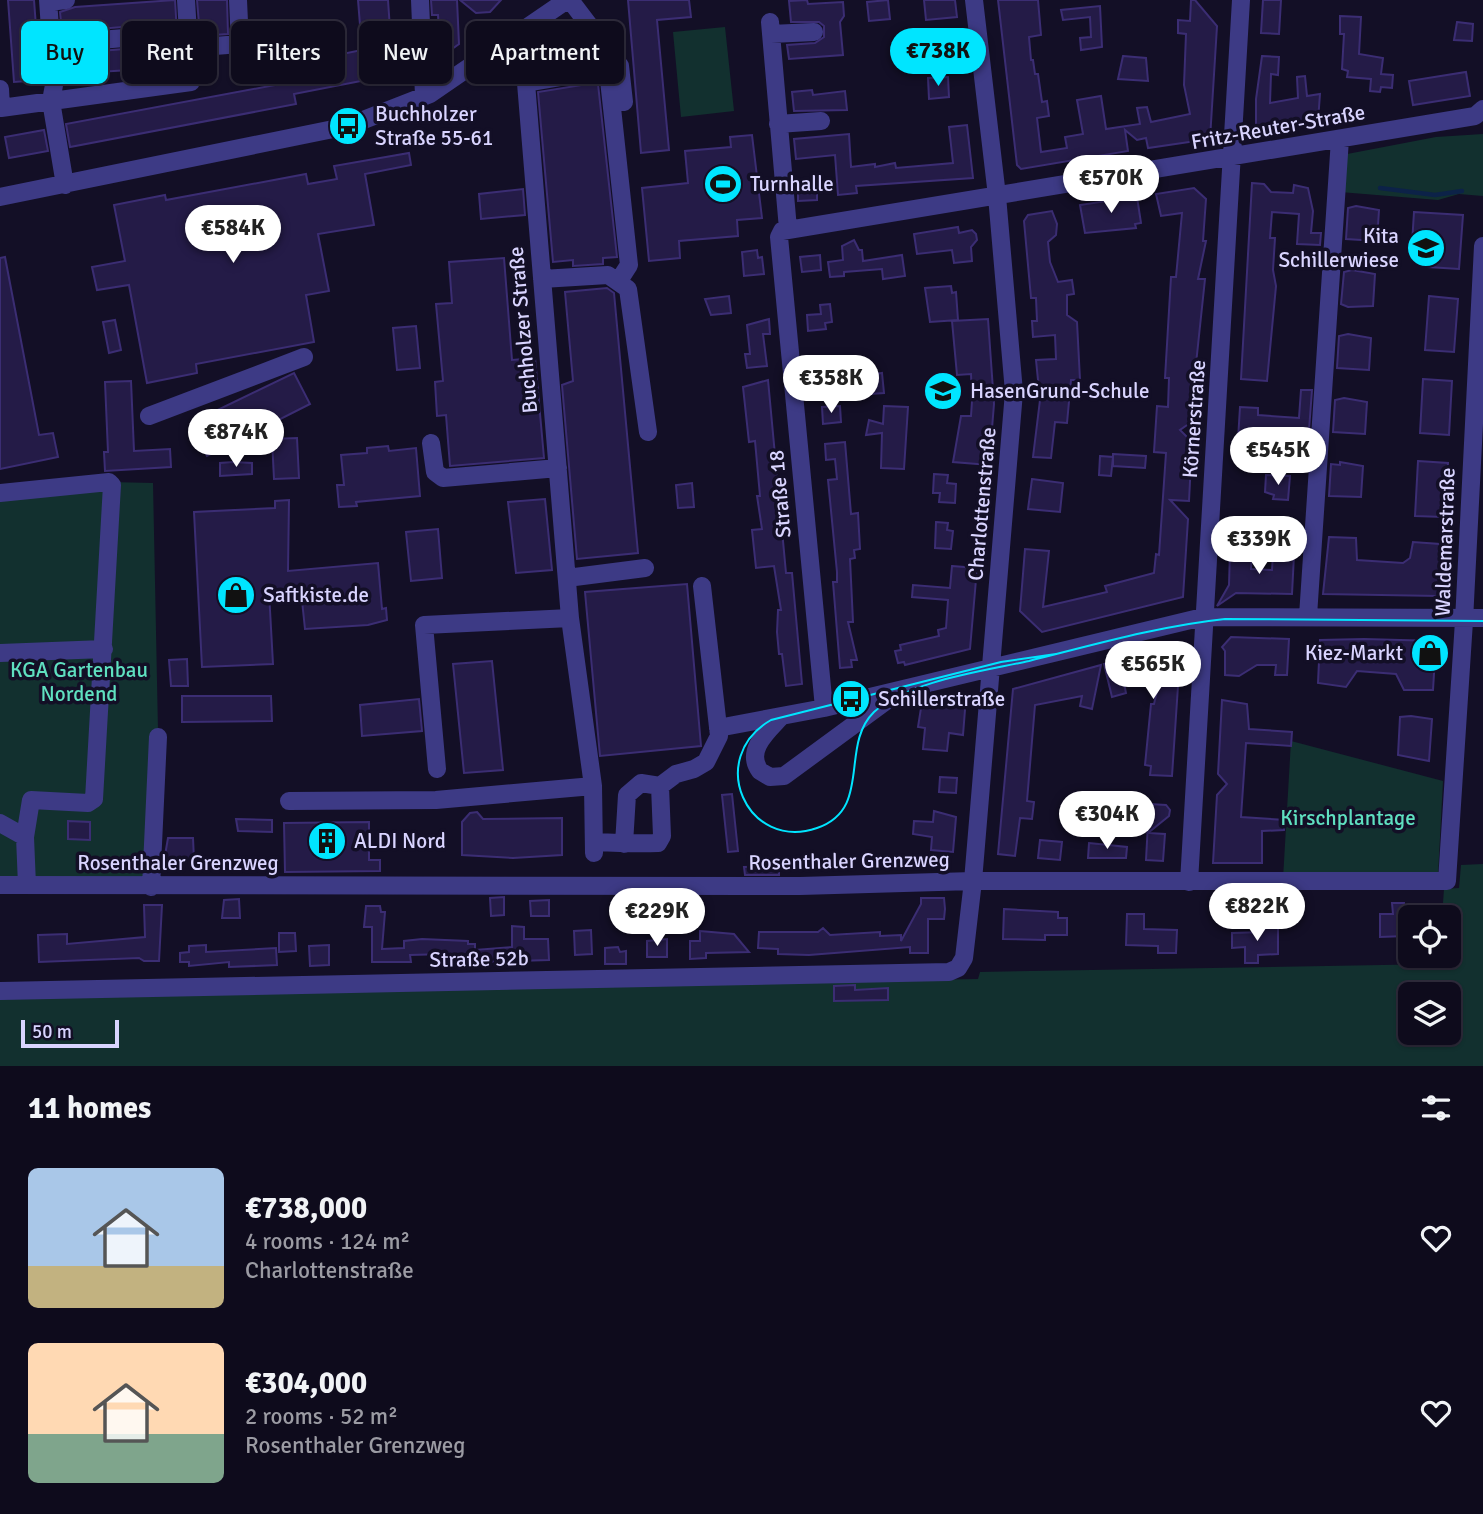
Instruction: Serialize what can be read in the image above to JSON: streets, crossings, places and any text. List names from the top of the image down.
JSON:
{
  "streets": {
    "street": [
      "Fritz-Reuter-Straße",
      "Buchholzer Straße",
      "Körnerstraße",
      "Straße 18",
      "Charlottenstraße",
      "Waldemarstraße",
      "Rosenthaler Grenzweg",
      "Straße 52b"
    ]
  },
  "crossings": [
    ["Fritz-Reuter-Straße", "Körnerstraße"],
    ["Fritz-Reuter-Straße", "Straße 18"],
    ["Fritz-Reuter-Straße", "Charlottenstraße"],
    ["Körnerstraße", "Rosenthaler Grenzweg"],
    ["Charlottenstraße", "Rosenthaler Grenzweg"],
    ["Charlottenstraße", "Straße 52b"],
    ["Waldemarstraße", "Rosenthaler Grenzweg"]
  ],
  "parks": ["KGA Gartenbau Nordend", "Kirschplantage"],
  "places": {
    "bus stop": ["Buchholzer Straße 55-61", "Schillerstraße"],
    "sports": ["Turnhalle"],
    "school or university": ["Kita Schillerwiese", "HasenGrund-Schule"],
    "shop": ["Saftkiste.de", "Kiez-Markt"],
    "building": ["ALDI Nord"]
  },
  "scale_bar": "50 m",
  "page": {
    "chip": [
      "Buy",
      "Rent",
      "Filters",
      "New",
      "Apartment"
    ],
    "price": [
      "€738K",
      "€570K",
      "€584K",
      "€358K",
      "€874K",
      "€545K",
      "€339K",
      "€565K",
      "€304K",
      "€822K",
      "€229K"
    ],
    "scale": "50 m",
    "heading": "11 homes",
    "list": [
      {
        "name": "€738,000",
        "note": "4 rooms · 124 m² · Charlottenstraße"
      },
      {
        "name": "€304,000",
        "note": "2 rooms · 52 m² · Rosenthaler Grenzweg"
      }
    ]
  }
}
